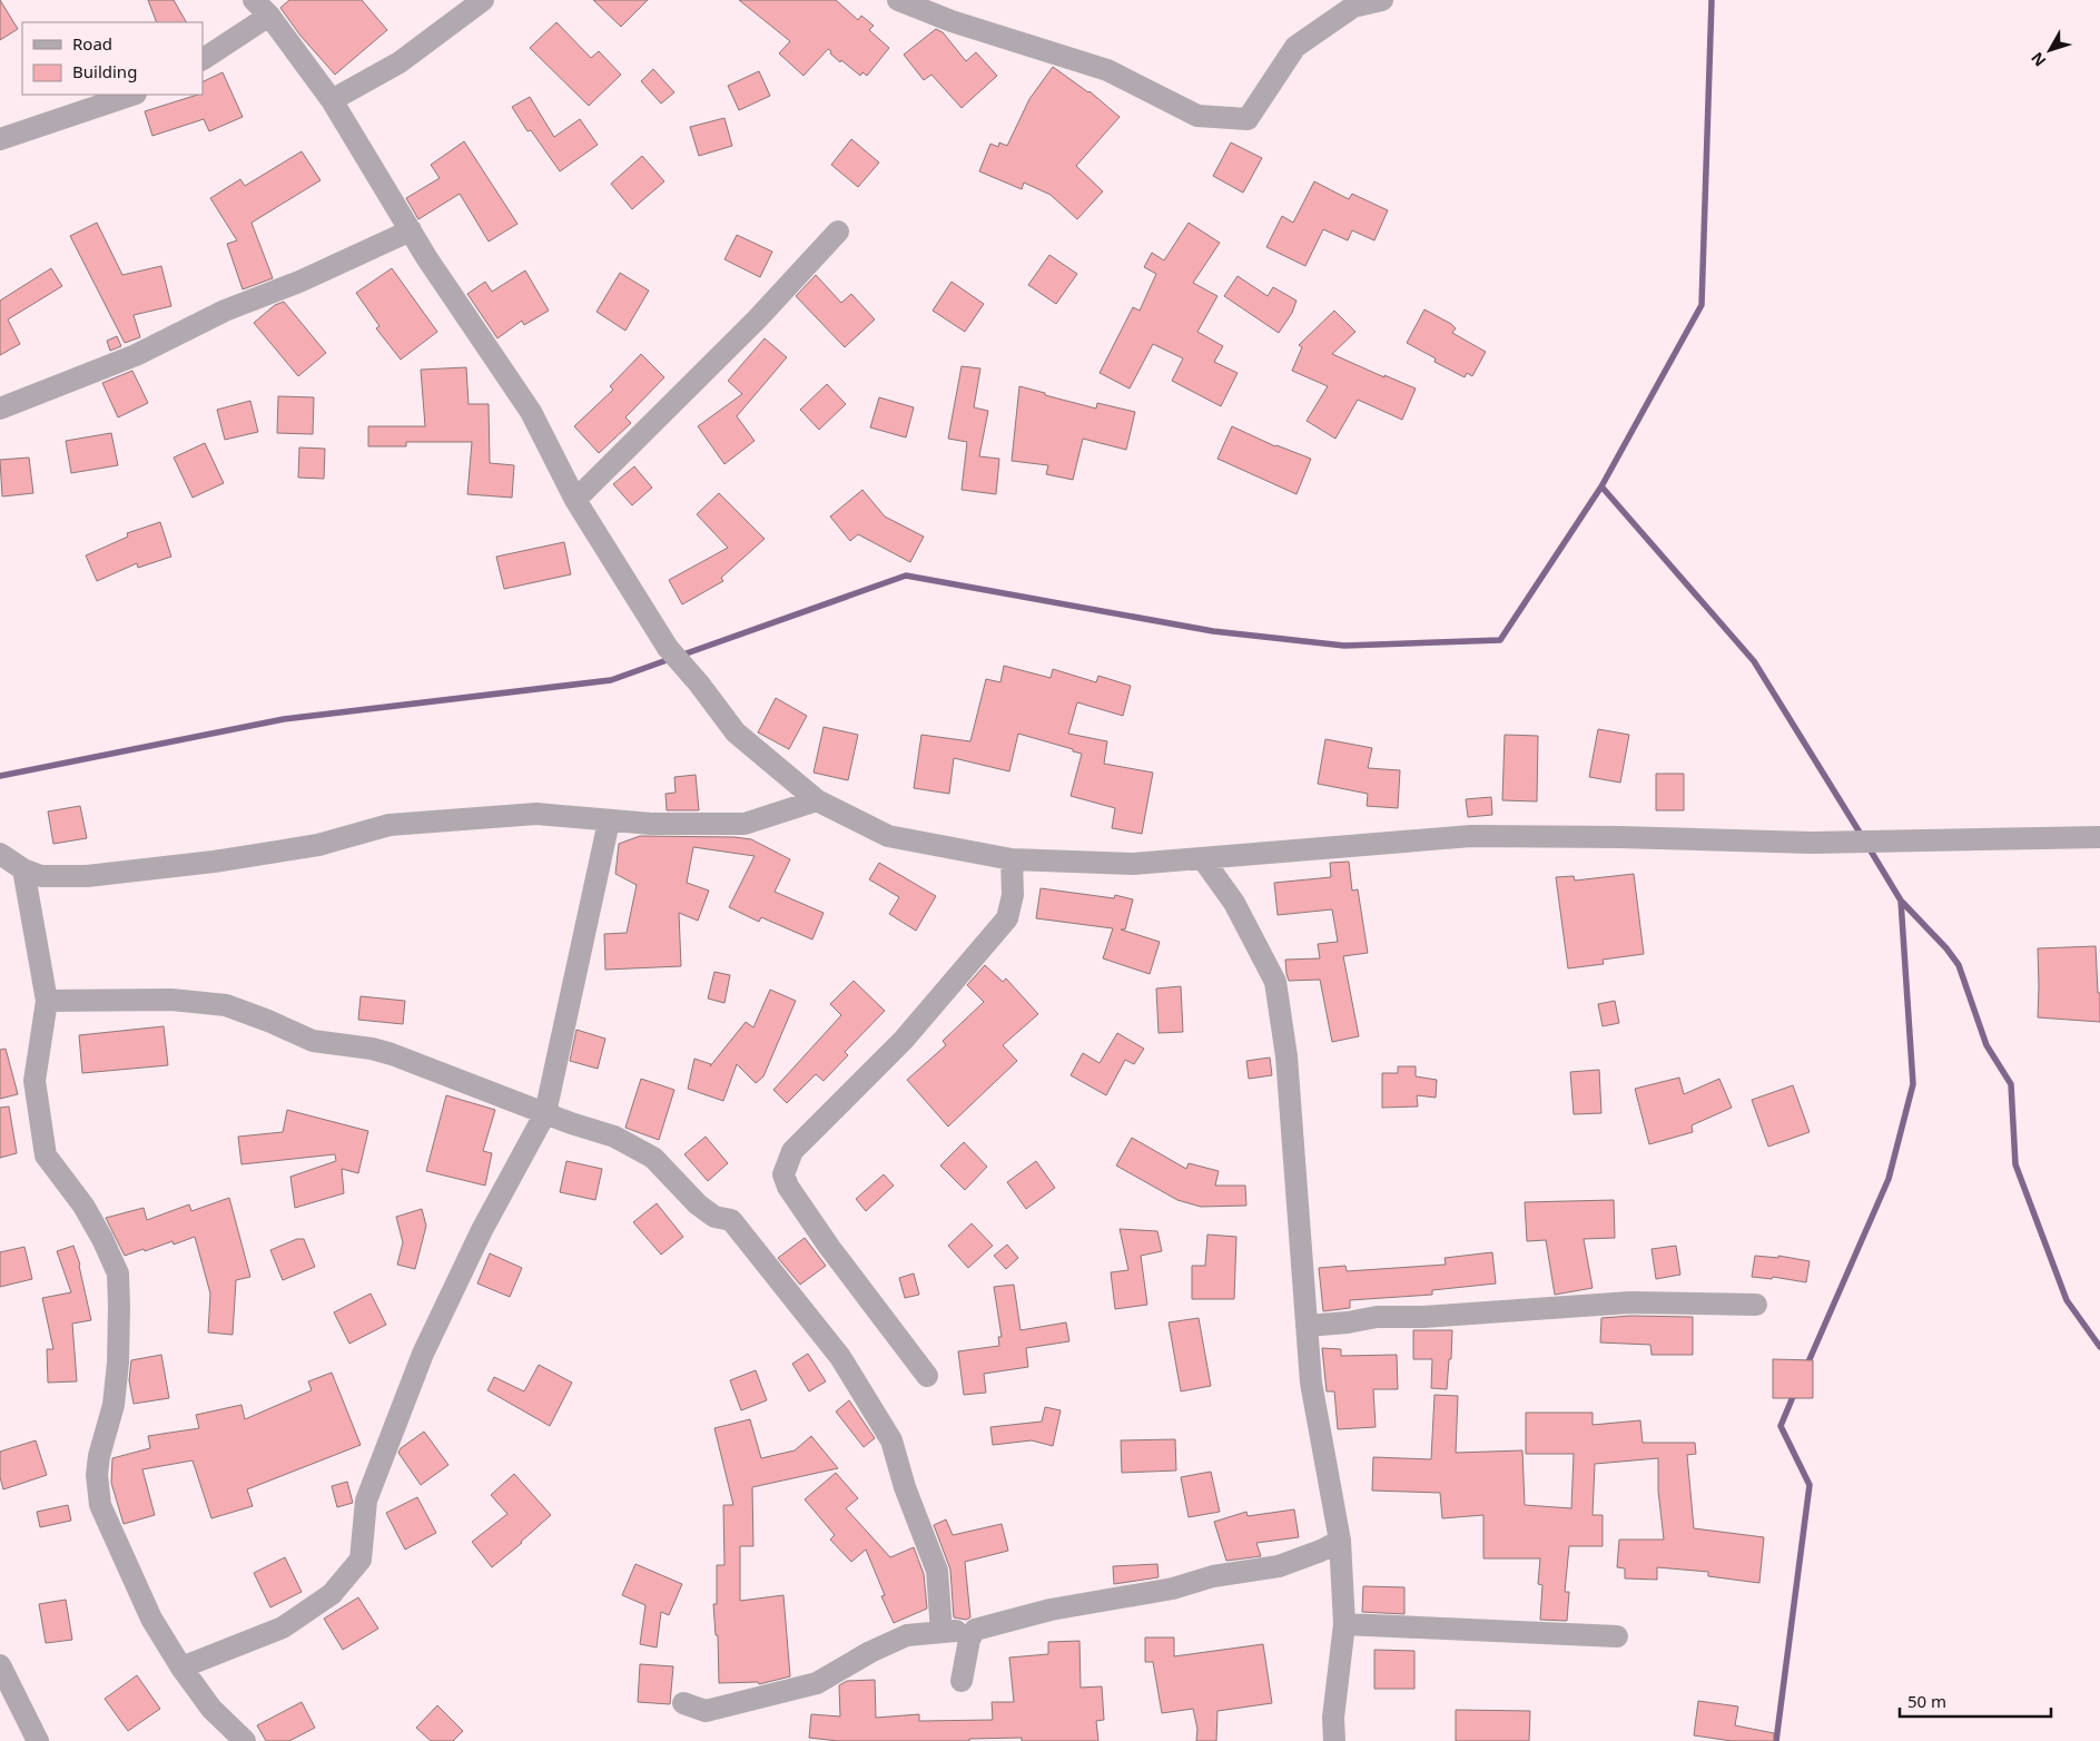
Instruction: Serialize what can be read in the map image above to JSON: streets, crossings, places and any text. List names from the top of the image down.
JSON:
{
  "legend": ["Road", "Building"],
  "scale_bar": "50 m",
  "north": "bottom left"
}
